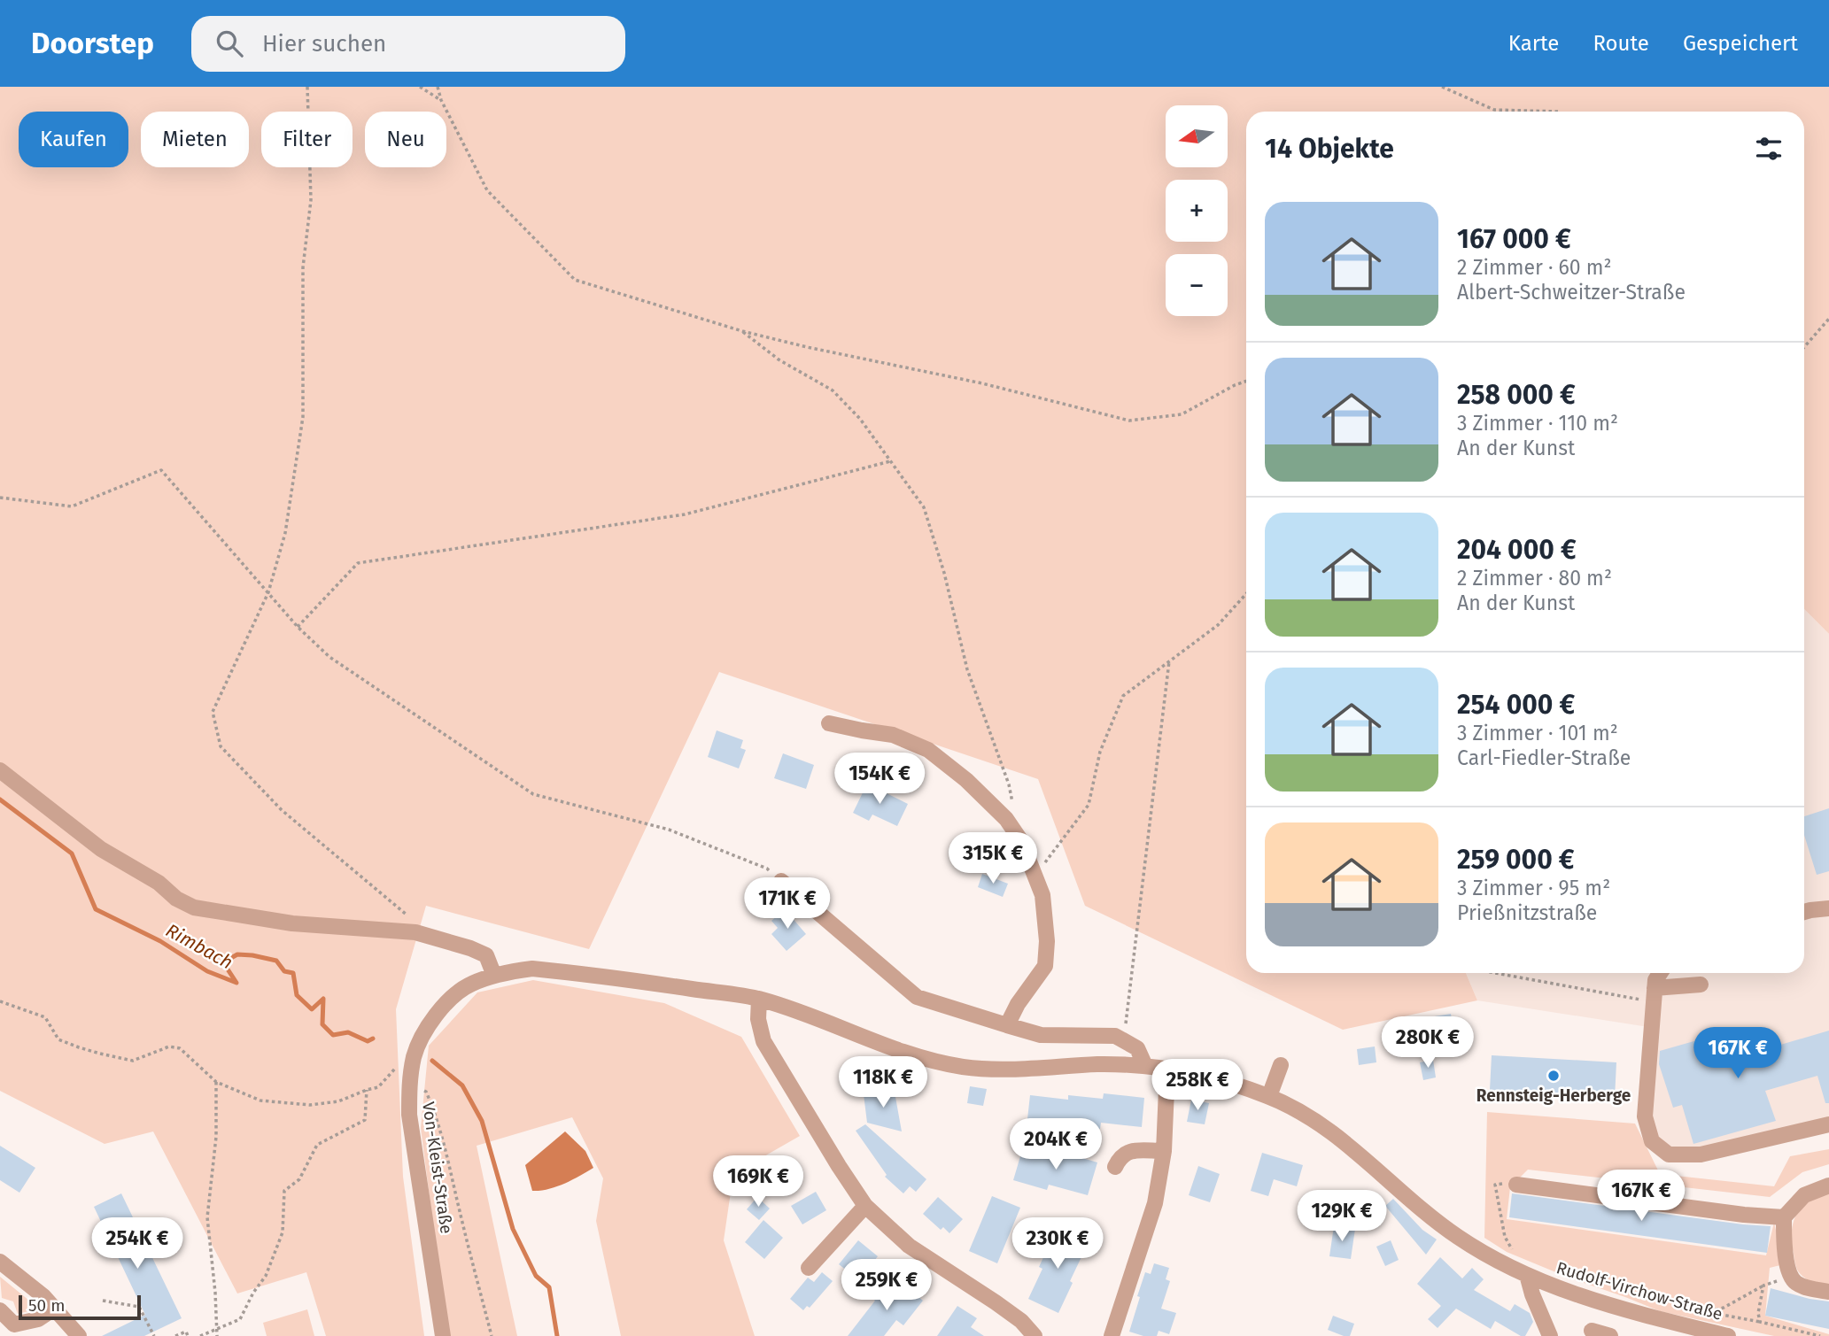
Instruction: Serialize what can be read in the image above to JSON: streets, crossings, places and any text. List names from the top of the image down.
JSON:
{
  "streets": {
    "street": ["Von-Kleist-Straße", "Rudolf-Virchow-Straße"]
  },
  "crossings": [
    ["Von-Kleist-Straße", "Rudolf-Virchow-Straße"]
  ],
  "water": ["Rimbach"],
  "places": ["Rennsteig-Herberge"],
  "scale_bar": "50 m",
  "north": "left",
  "page": {
    "header": "Doorstep",
    "search": "Hier suchen",
    "nav": ["Karte", "Route", "Gespeichert"],
    "map_buttons": ["+", "−"],
    "chip": [
      "Kaufen",
      "Mieten",
      "Filter",
      "Neu"
    ],
    "heading": "14 Objekte",
    "list": [
      {
        "name": "167 000 €",
        "note": "2 Zimmer · 60 m² · Albert-Schweitzer-Straße"
      },
      {
        "name": "258 000 €",
        "note": "3 Zimmer · 110 m² · An der Kunst"
      },
      {
        "name": "204 000 €",
        "note": "2 Zimmer · 80 m² · An der Kunst"
      },
      {
        "name": "254 000 €",
        "note": "3 Zimmer · 101 m² · Carl-Fiedler-Straße"
      },
      {
        "name": "259 000 €",
        "note": "3 Zimmer · 95 m² · Prießnitzstraße"
      }
    ],
    "price": [
      "154K €",
      "315K €",
      "171K €",
      "280K €",
      "167K €",
      "118K €",
      "258K €",
      "204K €",
      "169K €",
      "167K €",
      "129K €",
      "254K €",
      "230K €",
      "259K €"
    ],
    "scale": "50 m"
  }
}
